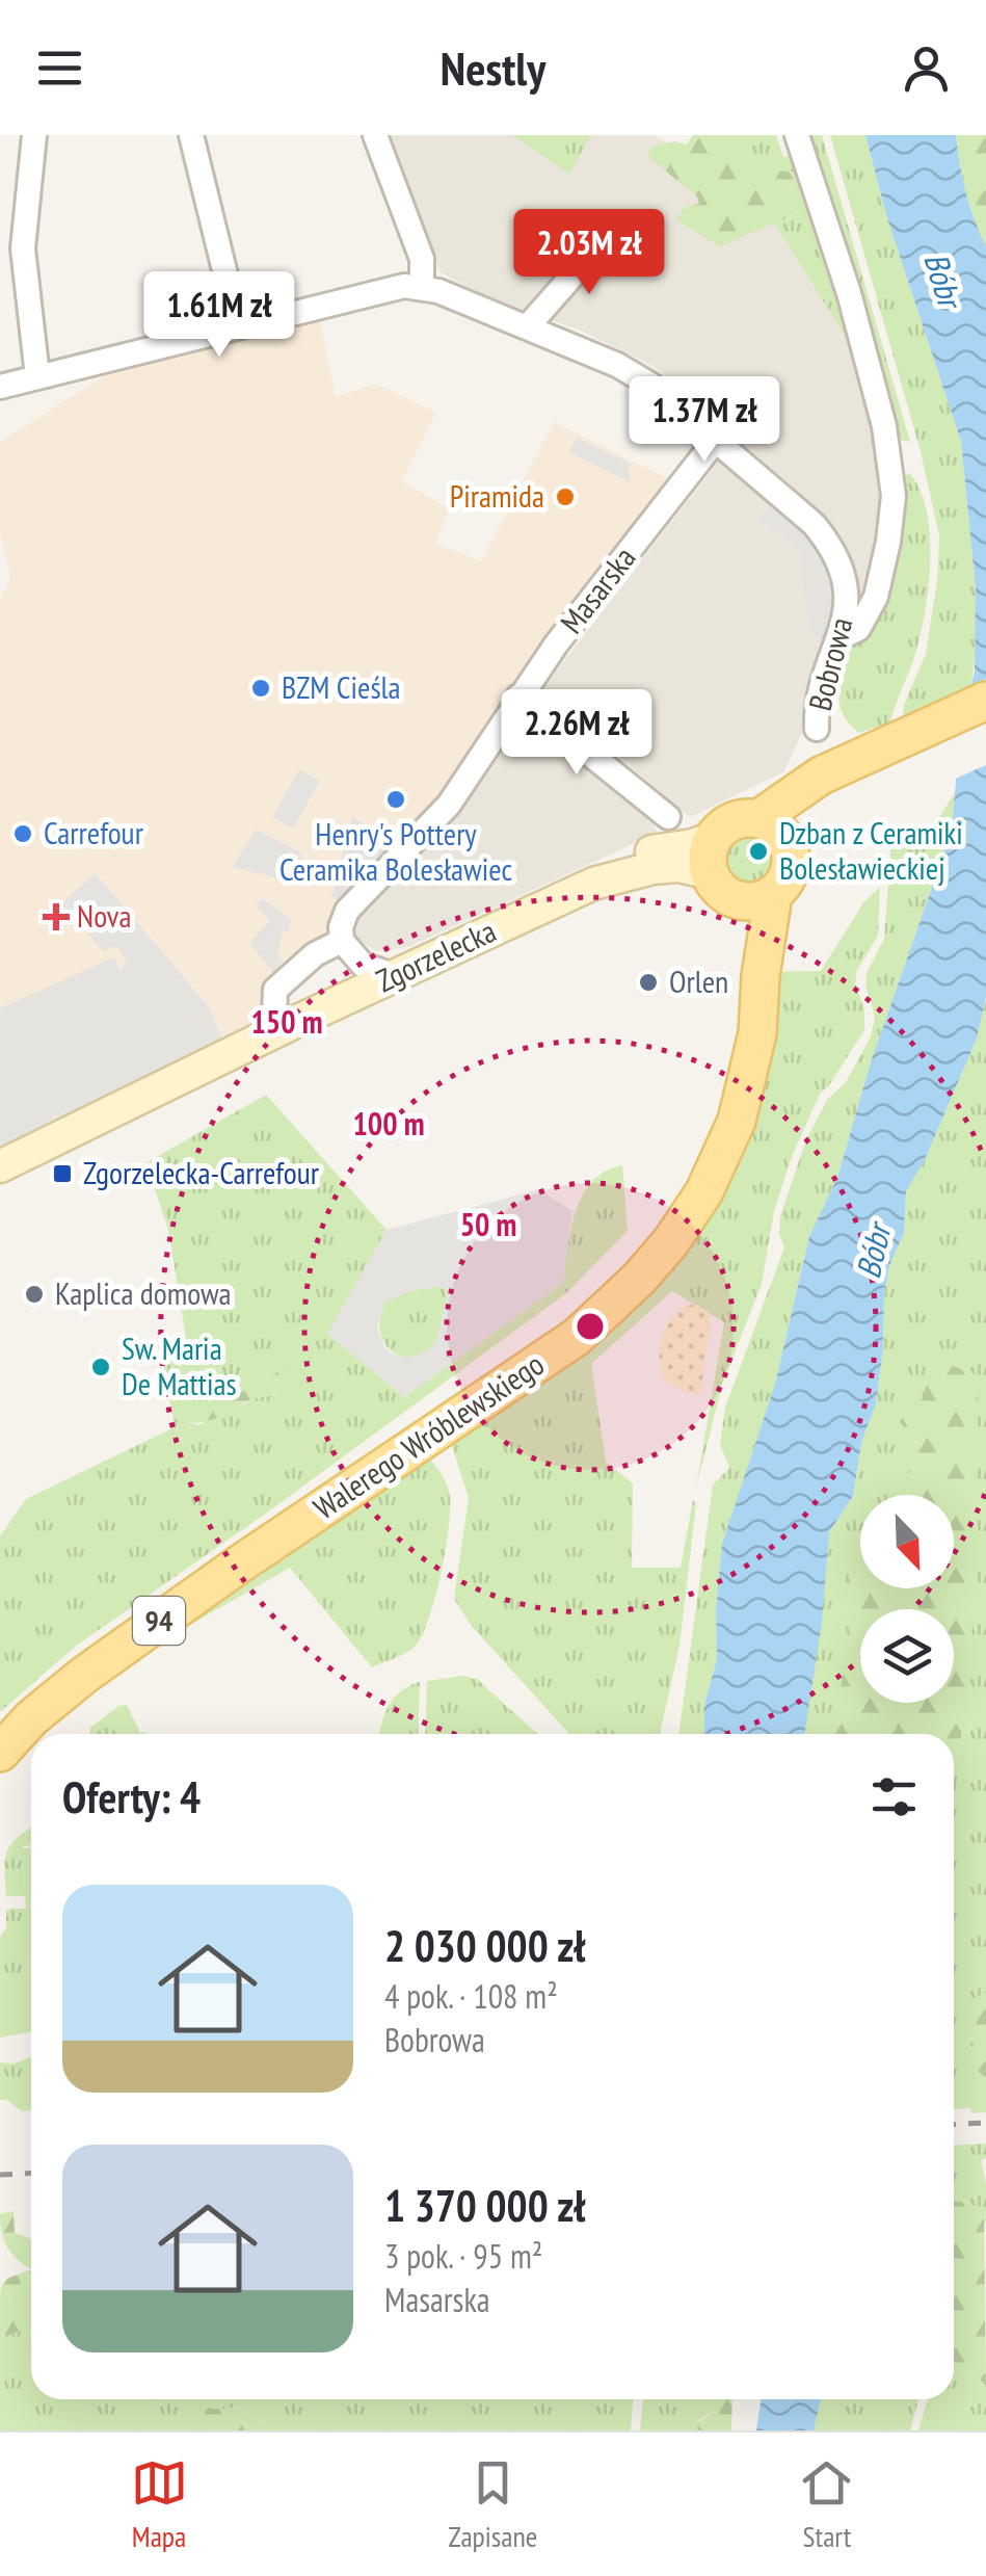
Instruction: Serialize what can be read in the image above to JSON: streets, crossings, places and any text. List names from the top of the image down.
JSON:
{
  "streets": {
    "main road": ["Walerego Wróblewskiego", "94"],
    "street": ["Masarska", "Bobrowa", "Zgorzelecka"]
  },
  "crossings": [
    ["Masarska", "Bobrowa"],
    ["Zgorzelecka", "Walerego Wróblewskiego"],
    ["Zgorzelecka", "94"],
    ["Walerego Wróblewskiego", "94"]
  ],
  "water": ["Bóbr"],
  "places": {
    "other": [
      "Piramida",
      "BZM Cieśla",
      "Henry's Pottery Ceramika Bolesławiec",
      "Carrefour",
      "Dzban z Ceramiki Bolesławieckiej",
      "Orlen",
      "Kaplica domowa",
      "Sw. Maria De Mattias"
    ],
    "health": ["Nova"],
    "transit": ["Zgorzelecka-Carrefour"]
  },
  "north": "bottom right",
  "page": {
    "header": "Nestly",
    "price": [
      "2.03M zł",
      "1.61M zł",
      "1.37M zł",
      "2.26M zł"
    ],
    "heading": "Oferty: 4",
    "list": [
      {
        "name": "2 030 000 zł",
        "note": "4 pok. · 108 m² · Bobrowa"
      },
      {
        "name": "1 370 000 zł",
        "note": "3 pok. · 95 m² · Masarska"
      }
    ],
    "tabs": ["Mapa", "Zapisane", "Start"]
  },
  "rings": ["150 m", "100 m", "50 m"]
}
